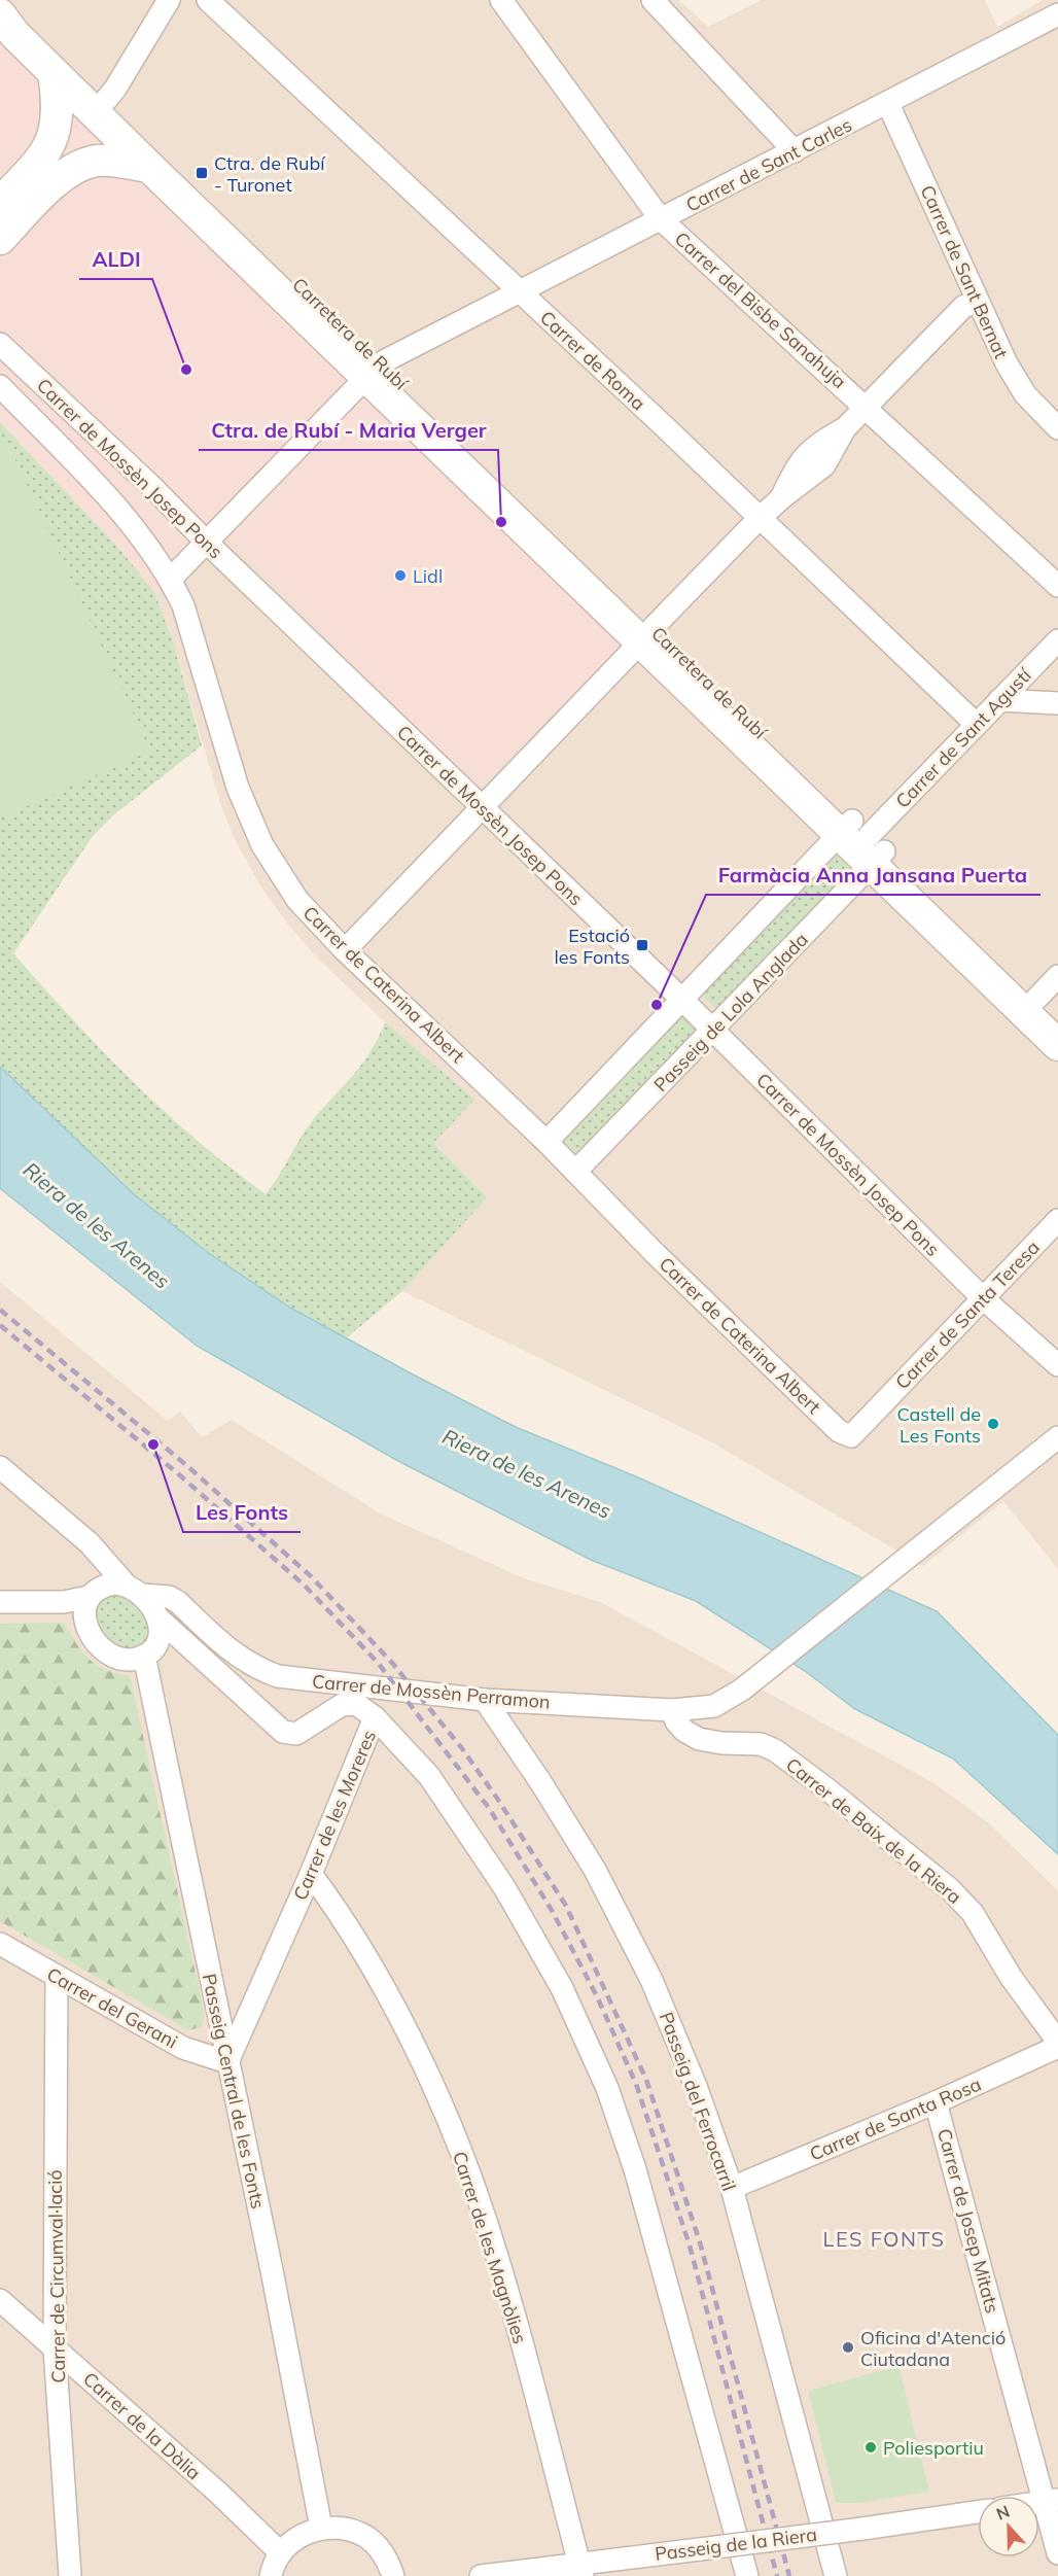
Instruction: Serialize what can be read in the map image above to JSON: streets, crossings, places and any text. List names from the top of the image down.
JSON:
{
  "streets": {
    "main road": ["Carretera de Rubí"],
    "street": [
      "Carrer de Sant Carles",
      "Carrer de Sant Bernat",
      "Carrer del Bisbe Sanahuja",
      "Carrer de Roma",
      "Carrer de Mossèn Josep Pons",
      "Carrer de Sant Agustí",
      "Carrer de Caterina Albert",
      "Passeig de Lola Anglada",
      "Carrer de Santa Teresa",
      "Carrer de Mossèn Perramon",
      "Carrer de les Moreres",
      "Carrer de Baix de la Riera",
      "Carrer del Gerani",
      "Passeig Central de les Fonts",
      "Passeig del Ferrocarril",
      "Carrer de Santa Rosa",
      "Carrer de Josep Mitats",
      "Carrer de les Magnòlies",
      "Carrer de Circumval·lació",
      "Carrer de la Dàlia",
      "Passeig de la Riera"
    ]
  },
  "crossings": [
    ["Carrer de Sant Carles", "Carrer de Sant Bernat"],
    ["Carrer de Sant Carles", "Carrer del Bisbe Sanahuja"],
    ["Carrer de Sant Carles", "Carretera de Rubí"],
    ["Carrer de Sant Carles", "Carrer de Roma"],
    ["Carrer de Sant Carles", "Carrer de Mossèn Josep Pons"],
    ["Carrer de Sant Carles", "Carrer de Caterina Albert"],
    ["Carretera de Rubí", "Carrer de Sant Agustí"],
    ["Carretera de Rubí", "Passeig de Lola Anglada"],
    ["Carrer de Roma", "Carrer de Sant Agustí"],
    ["Carrer de Mossèn Josep Pons", "Passeig de Lola Anglada"],
    ["Carrer de Mossèn Josep Pons", "Carrer de Santa Teresa"],
    ["Carrer de Sant Agustí", "Passeig de Lola Anglada"],
    ["Carrer de Caterina Albert", "Passeig de Lola Anglada"],
    ["Carrer de Caterina Albert", "Carrer de Santa Teresa"],
    ["Carrer de Mossèn Perramon", "Carrer de les Moreres"],
    ["Carrer de Mossèn Perramon", "Carrer de Baix de la Riera"],
    ["Carrer de Mossèn Perramon", "Passeig Central de les Fonts"],
    ["Carrer de Mossèn Perramon", "Passeig del Ferrocarril"],
    ["Carrer de les Moreres", "Carrer del Gerani"],
    ["Carrer de les Moreres", "Passeig Central de les Fonts"],
    ["Carrer de les Moreres", "Carrer de les Magnòlies"],
    ["Carrer del Gerani", "Passeig Central de les Fonts"],
    ["Carrer del Gerani", "Carrer de Circumval·lació"],
    ["Passeig del Ferrocarril", "Carrer de Santa Rosa"],
    ["Carrer de Santa Rosa", "Carrer de Josep Mitats"],
    ["Carrer de les Magnòlies", "Passeig de la Riera"],
    ["Carrer de Circumval·lació", "Carrer de la Dàlia"]
  ],
  "districts": ["LES FONTS"],
  "water": ["Riera de les Arenes"],
  "places": {
    "transit": ["Ctra. de Rubí - Turonet", "Estació les Fonts"],
    "other": [
      "ALDI",
      "Ctra. de Rubí - Maria Verger",
      "Lidl",
      "Farmàcia Anna Jansana Puerta",
      "Castell de Les Fonts",
      "Les Fonts",
      "Oficina d'Atenció Ciutadana",
      "Poliesportiu"
    ]
  },
  "north": "top"
}
